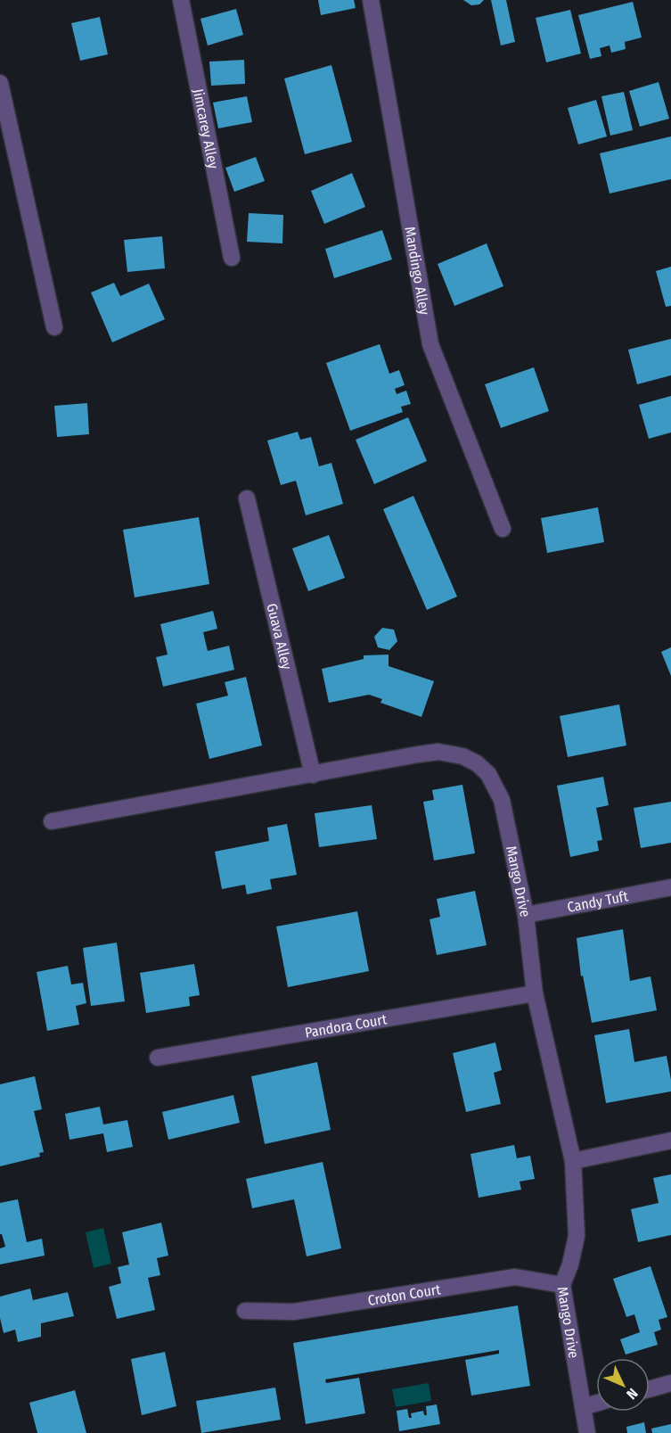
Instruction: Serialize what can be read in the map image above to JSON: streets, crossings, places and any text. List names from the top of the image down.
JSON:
{
  "streets": {
    "street": [
      "Jimcarey Alley",
      "Mandingo Alley",
      "Guava Alley",
      "Mango Drive",
      "Candy Tuft",
      "Pandora Court",
      "Croton Court"
    ]
  },
  "crossings": [
    ["Guava Alley", "Mango Drive"],
    ["Mango Drive", "Candy Tuft"],
    ["Mango Drive", "Pandora Court"],
    ["Mango Drive", "Croton Court"]
  ],
  "north": "bottom right"
}
